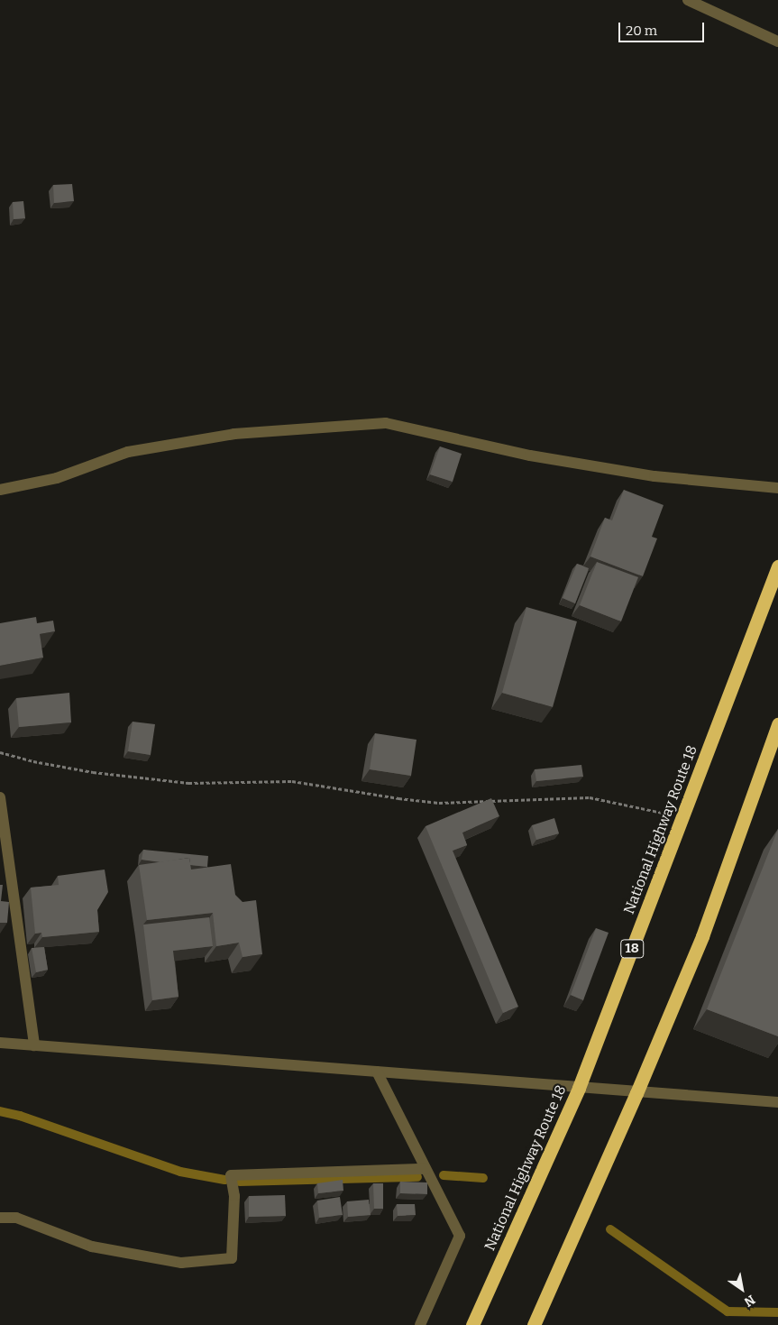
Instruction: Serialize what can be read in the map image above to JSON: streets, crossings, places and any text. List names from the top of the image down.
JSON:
{
  "streets": {
    "highway": ["National Highway Route 18", "18"]
  },
  "scale_bar": "20 m",
  "north": "bottom right"
}
